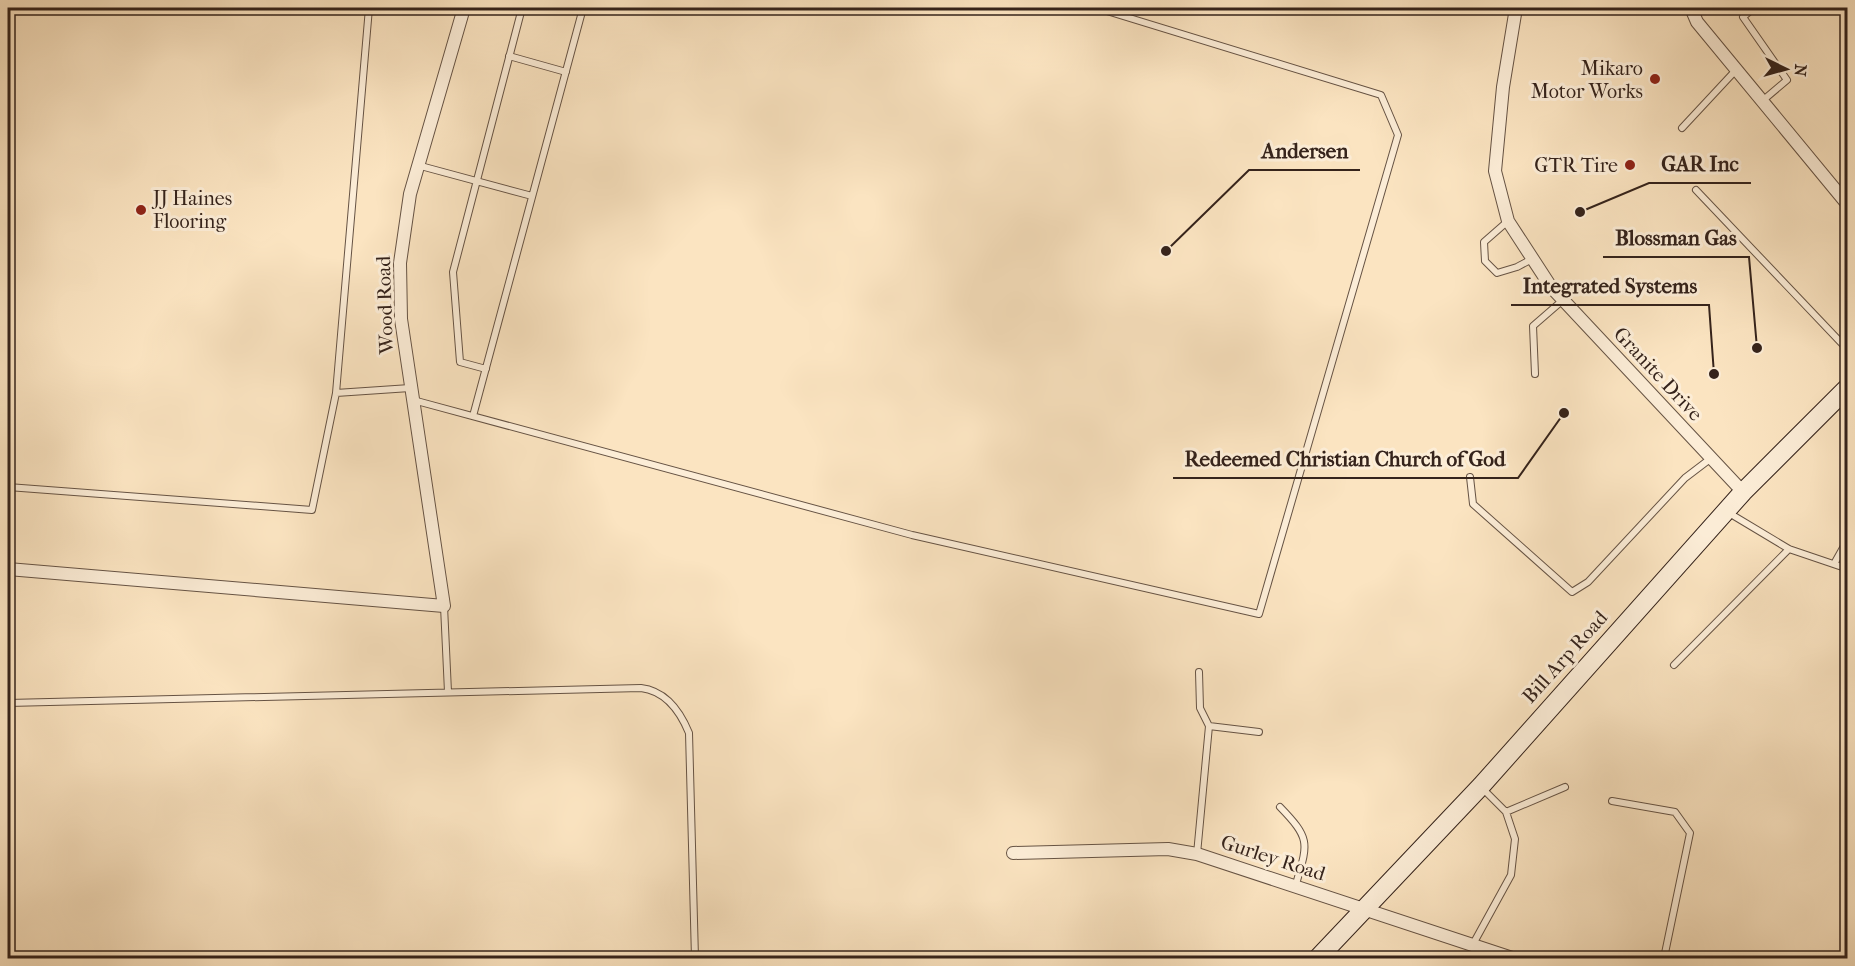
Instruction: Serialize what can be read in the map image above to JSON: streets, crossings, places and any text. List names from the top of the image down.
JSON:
{
  "streets": {
    "main road": ["Bill Arp Road"],
    "street": ["Wood Road", "Granite Drive", "Gurley Road"]
  },
  "crossings": [
    ["Granite Drive", "Bill Arp Road"],
    ["Bill Arp Road", "Gurley Road"]
  ],
  "places": [
    "Mikaro Motor Works",
    "GTR Tire",
    "JJ Haines Flooring",
    "GAR Inc",
    "Andersen",
    "Blossman Gas",
    "Integrated Systems",
    "Redeemed Christian Church of God"
  ],
  "north": "right"
}
